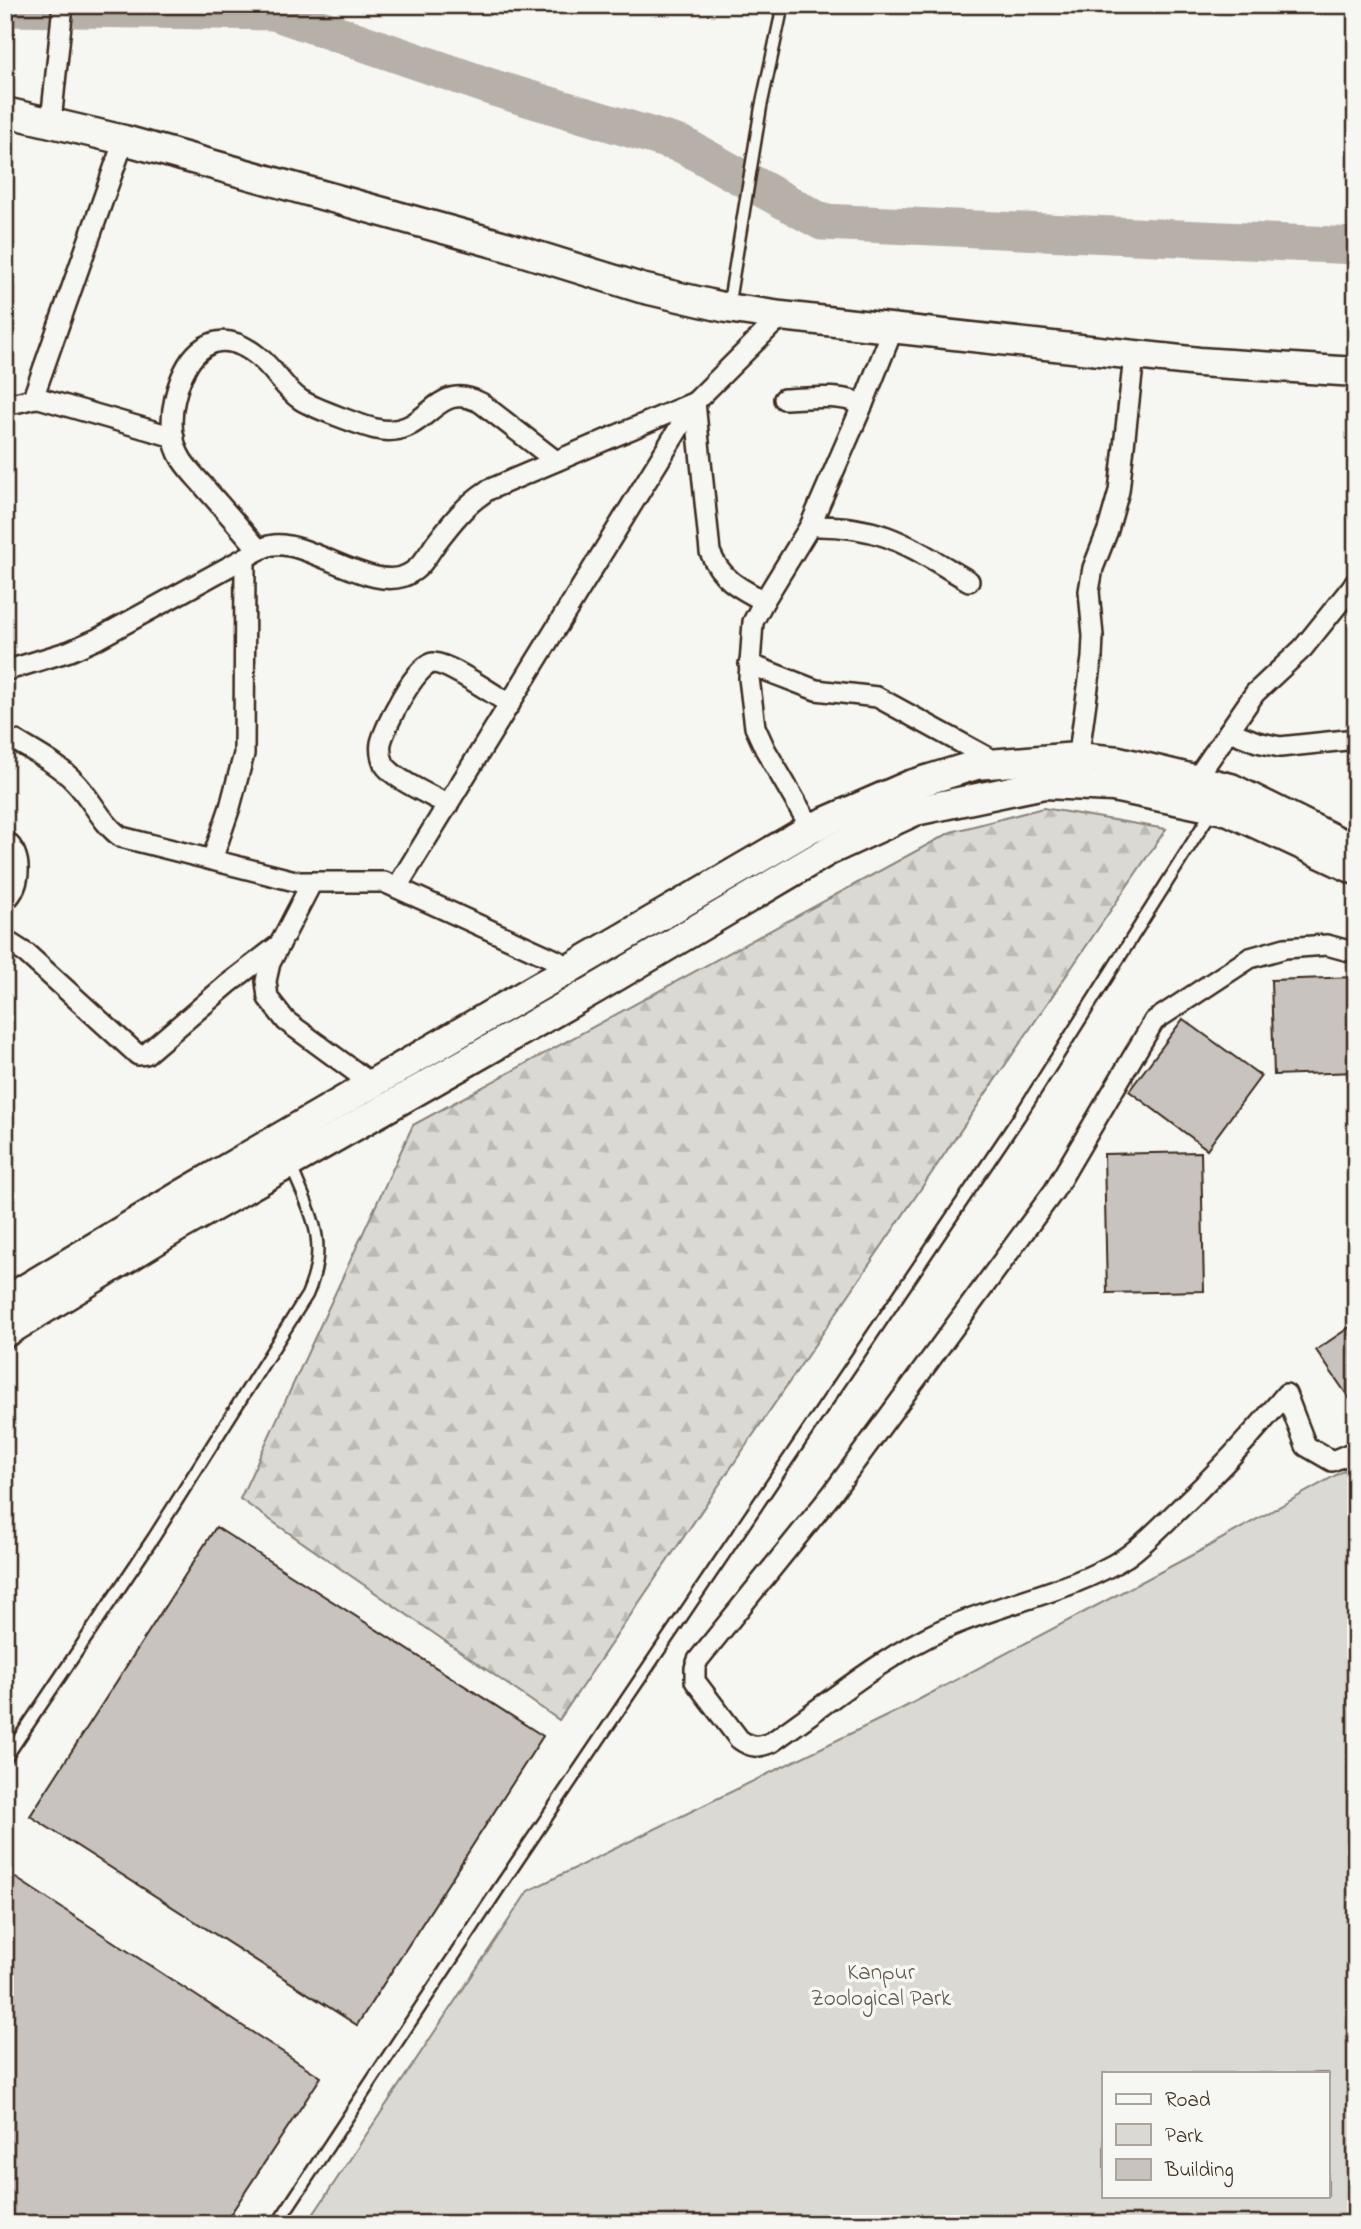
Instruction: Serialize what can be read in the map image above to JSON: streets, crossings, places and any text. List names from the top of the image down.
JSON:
{
  "parks": ["Kanpur Zoological Park"],
  "legend": ["Road", "Park", "Building"]
}
